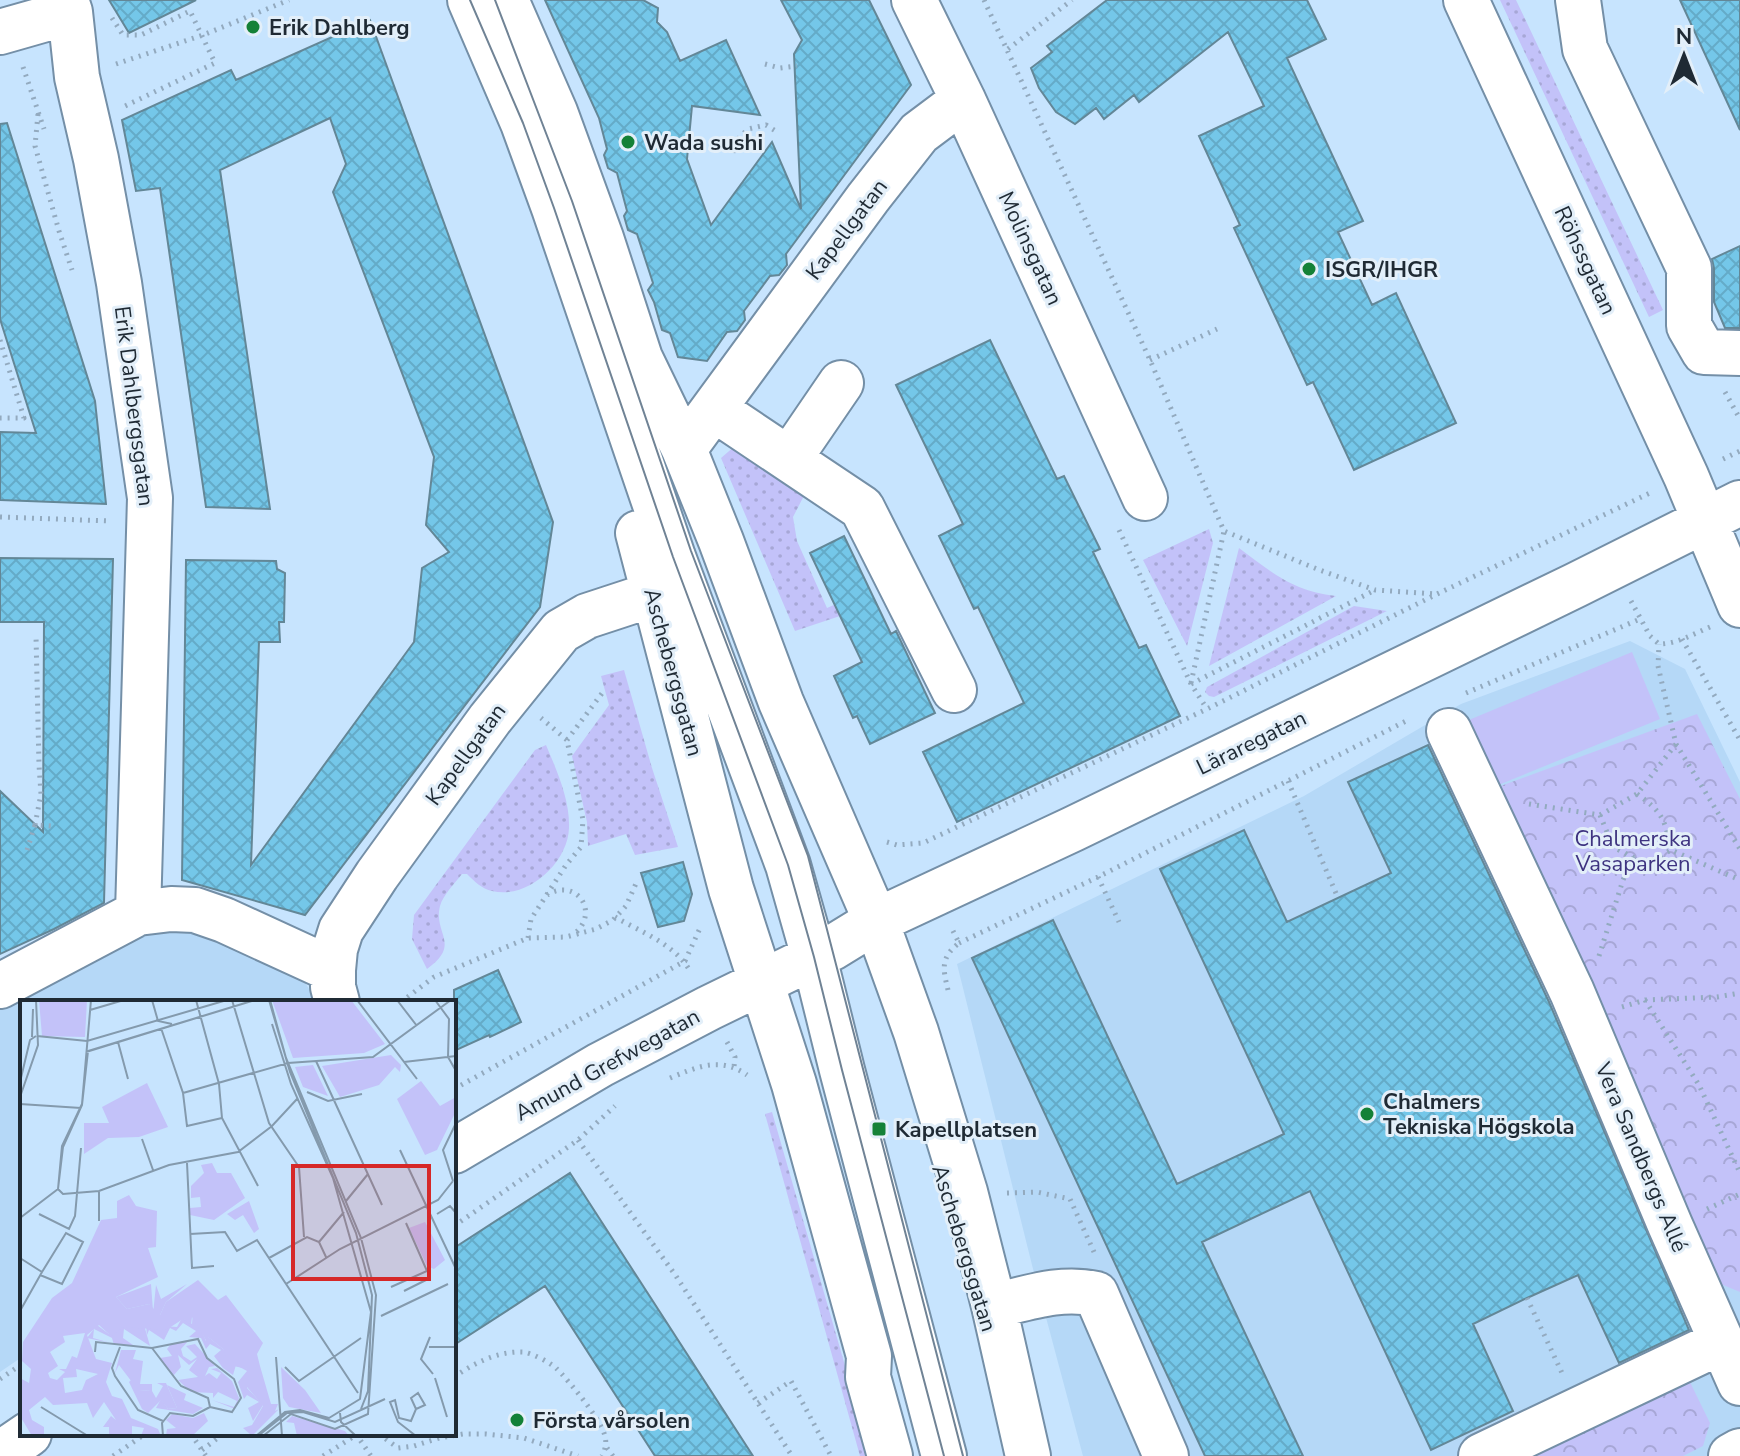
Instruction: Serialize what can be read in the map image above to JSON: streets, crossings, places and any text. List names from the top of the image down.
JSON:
{
  "streets": {
    "street": [
      "Kapellgatan",
      "Molinsgatan",
      "Röhssgatan",
      "Erik Dahlbergsgatan",
      "Aschebergsgatan",
      "Läraregatan",
      "Amund Grefwegatan",
      "Vera Sandbergs Allé"
    ]
  },
  "crossings": [
    ["Kapellgatan", "Molinsgatan"],
    ["Kapellgatan", "Aschebergsgatan"],
    ["Röhssgatan", "Läraregatan"],
    ["Aschebergsgatan", "Läraregatan"],
    ["Aschebergsgatan", "Amund Grefwegatan"],
    ["Läraregatan", "Amund Grefwegatan"]
  ],
  "parks": ["Chalmerska Vasaparken"],
  "places": {
    "other": [
      "Erik Dahlberg",
      "Wada sushi",
      "ISGR/IHGR",
      "Chalmers Tekniska Högskola",
      "Första vårsolen"
    ],
    "transit": ["Kapellplatsen"]
  },
  "north": "top"
}
